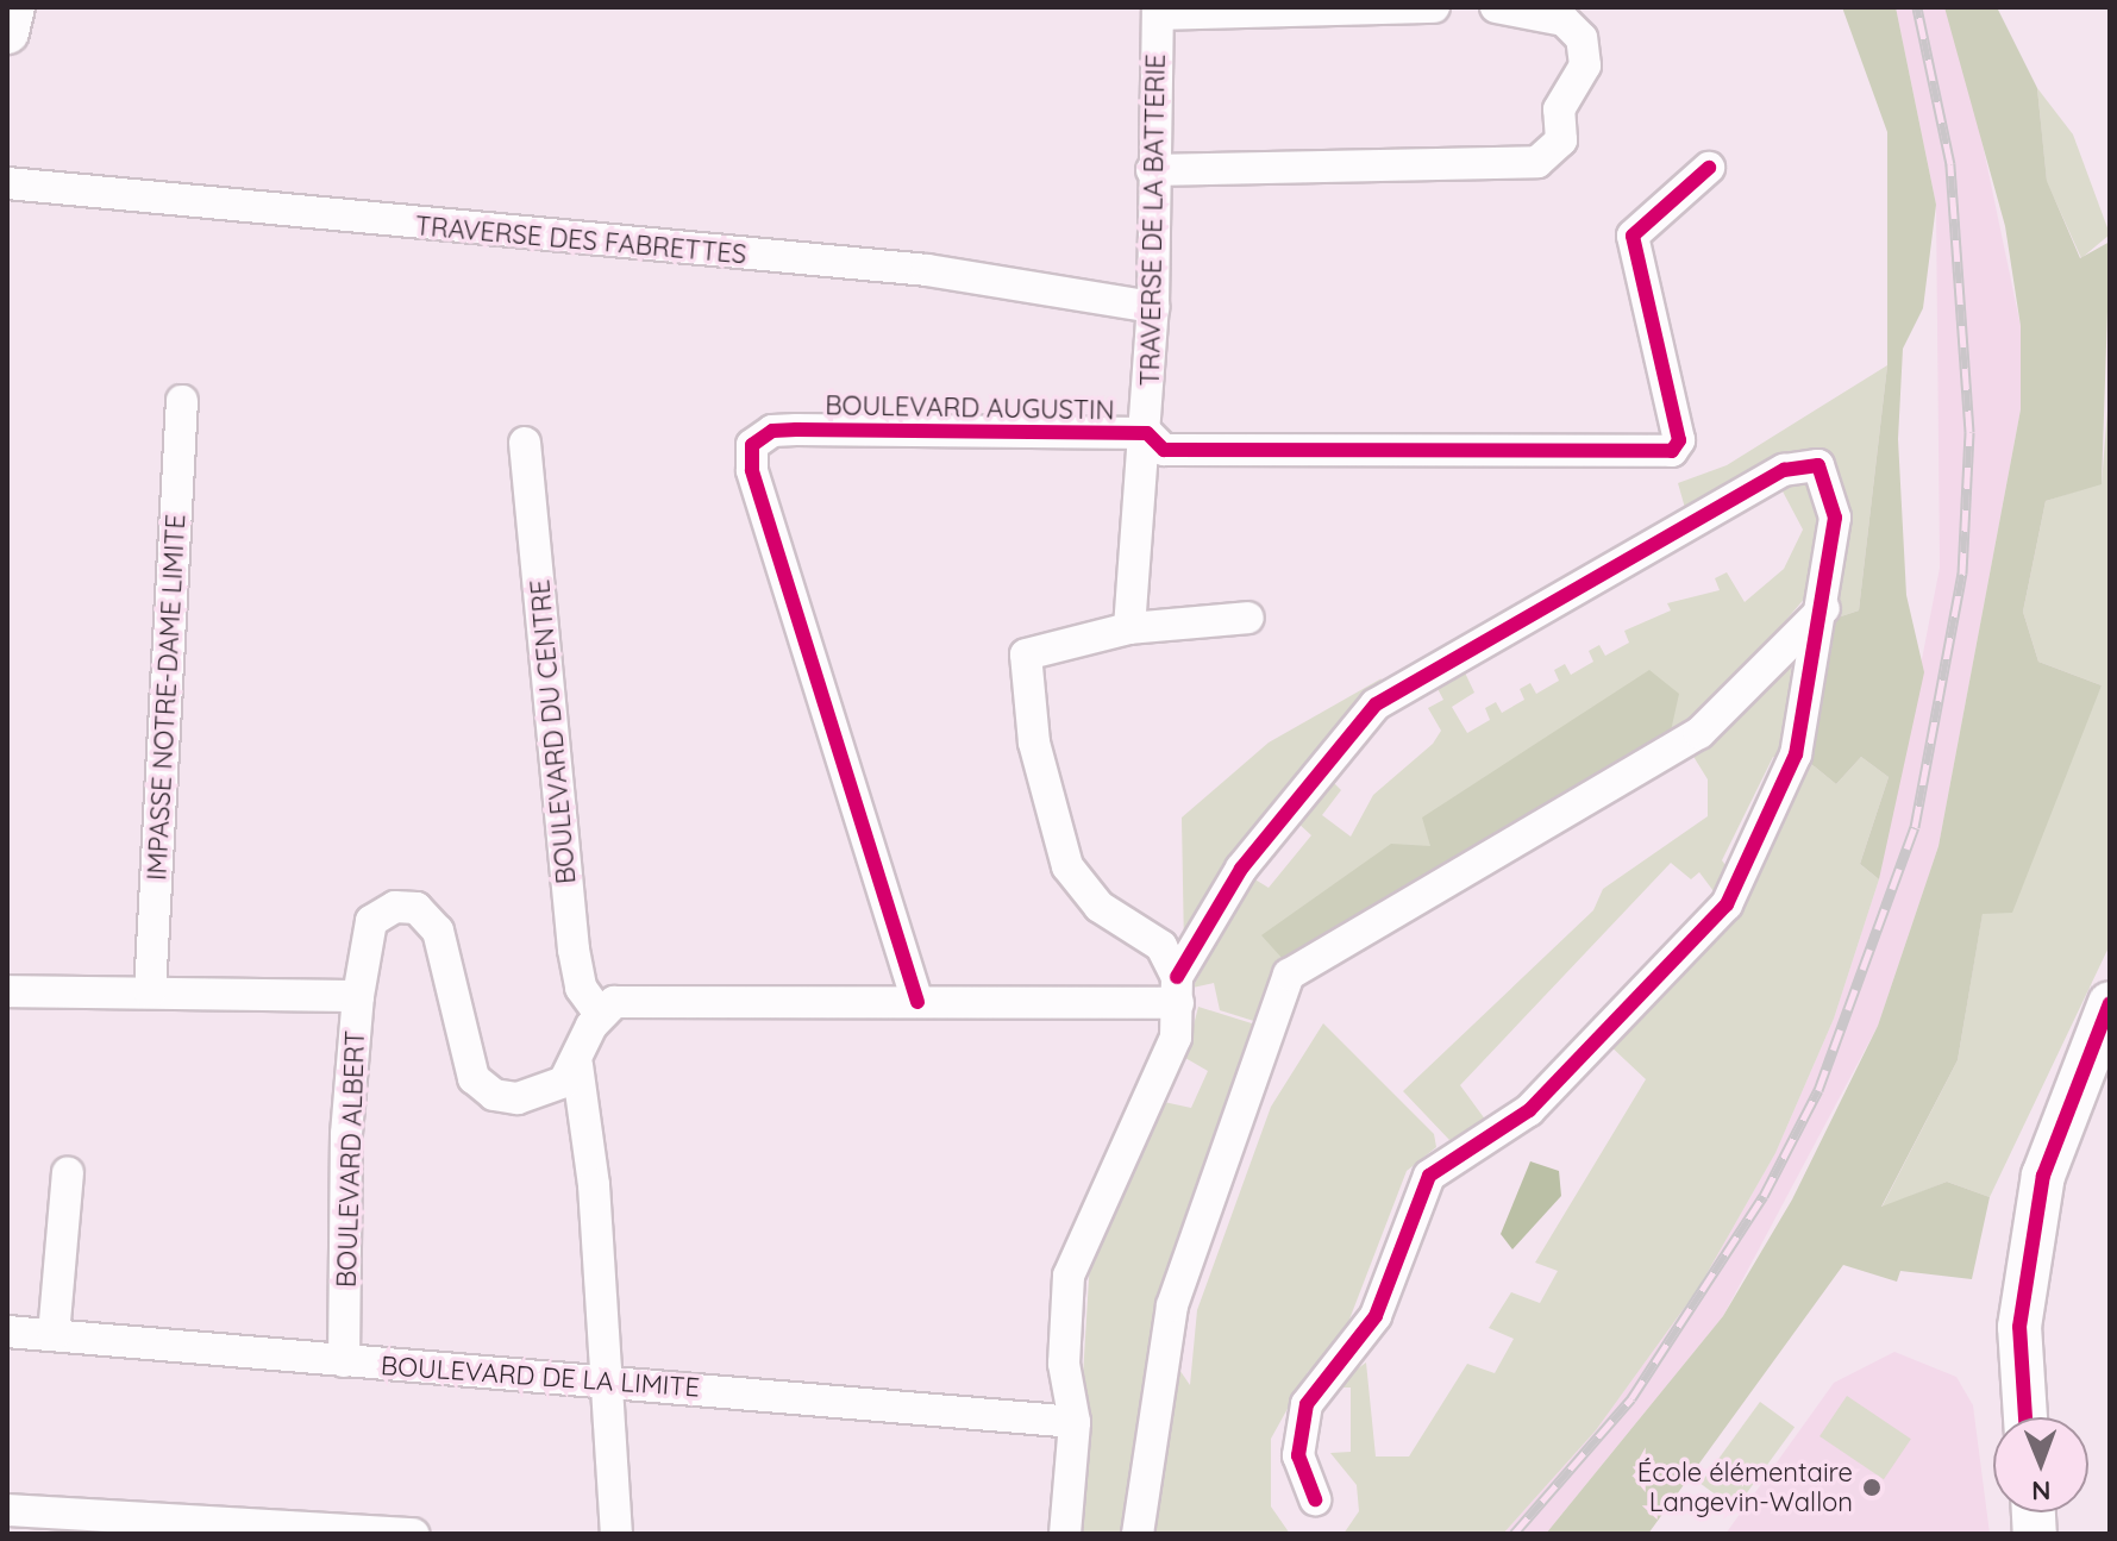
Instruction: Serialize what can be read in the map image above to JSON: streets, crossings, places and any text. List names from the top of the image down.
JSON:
{
  "streets": {
    "street": [
      "TRAVERSE DE LA BATTERIE",
      "TRAVERSE DES FABRETTES",
      "BOULEVARD AUGUSTIN",
      "IMPASSE NOTRE-DAME LIMITE",
      "BOULEVARD DU CENTRE",
      "BOULEVARD ALBERT",
      "BOULEVARD DE LA LIMITE"
    ]
  },
  "crossings": [
    ["TRAVERSE DE LA BATTERIE", "TRAVERSE DES FABRETTES"],
    ["TRAVERSE DE LA BATTERIE", "BOULEVARD AUGUSTIN"],
    ["BOULEVARD DU CENTRE", "BOULEVARD ALBERT"],
    ["BOULEVARD ALBERT", "BOULEVARD DE LA LIMITE"]
  ],
  "places": ["École élémentaire Langevin-Wallon"],
  "north": "bottom"
}
